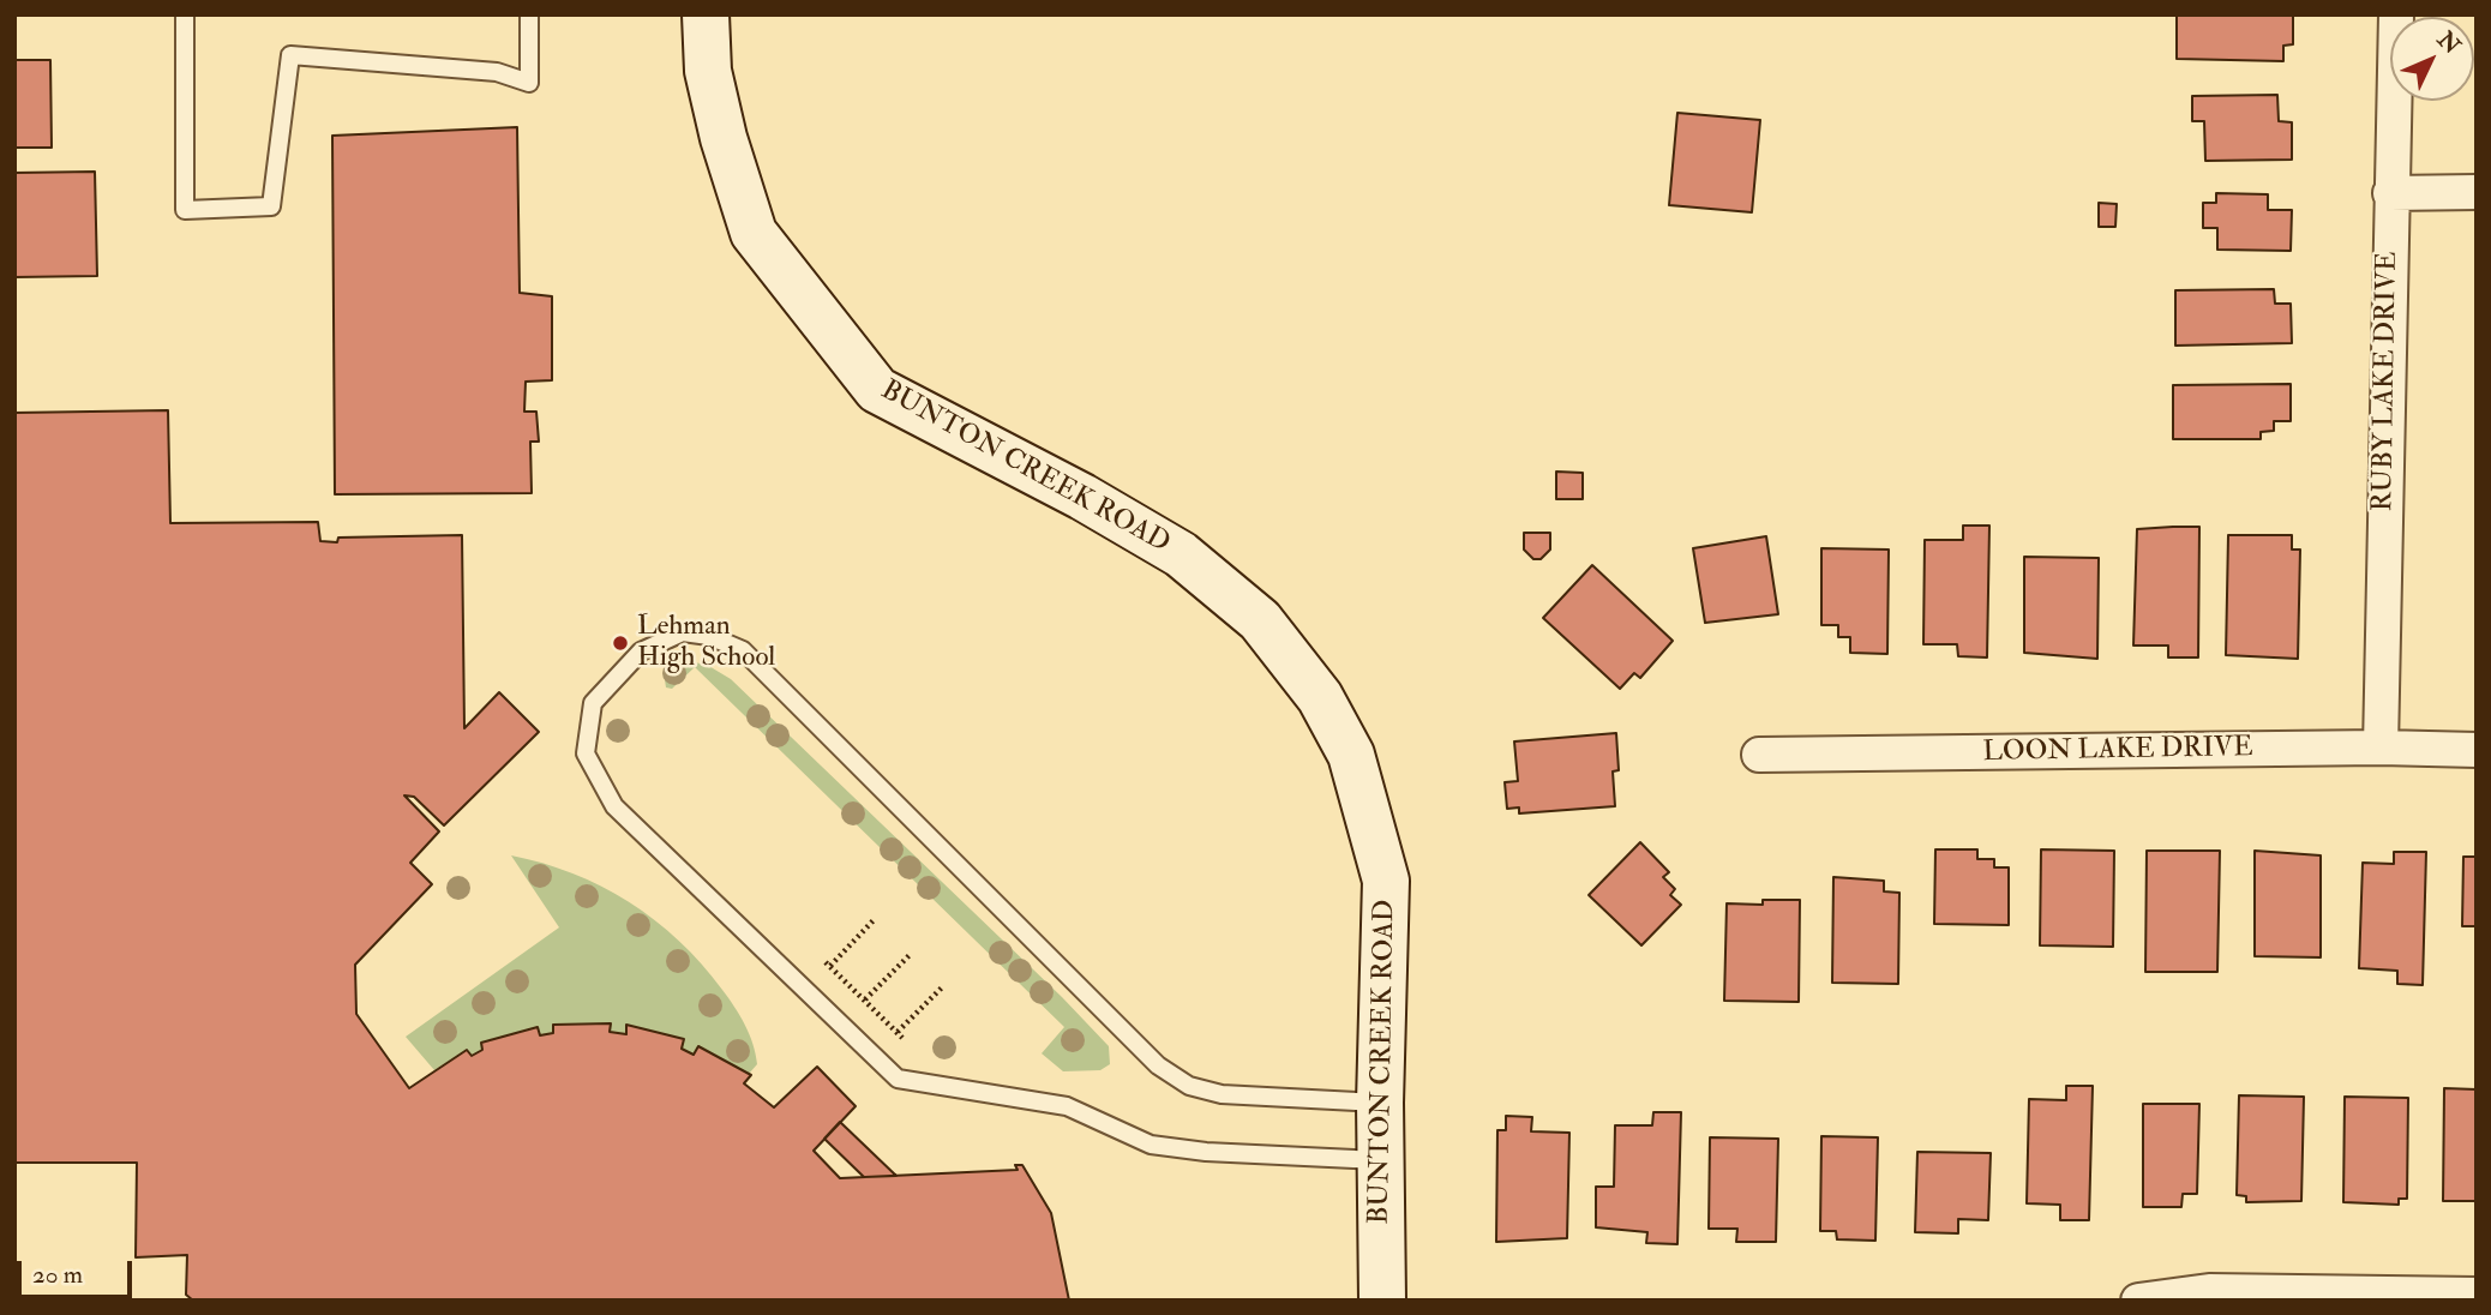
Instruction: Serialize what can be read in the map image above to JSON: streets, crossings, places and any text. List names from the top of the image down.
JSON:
{
  "streets": {
    "street": ["RUBY LAKE DRIVE", "BUNTON CREEK ROAD", "LOON LAKE DRIVE"]
  },
  "crossings": [
    ["RUBY LAKE DRIVE", "LOON LAKE DRIVE"]
  ],
  "places": ["Lehman High School"],
  "scale_bar": "20 m",
  "north": "top right"
}
